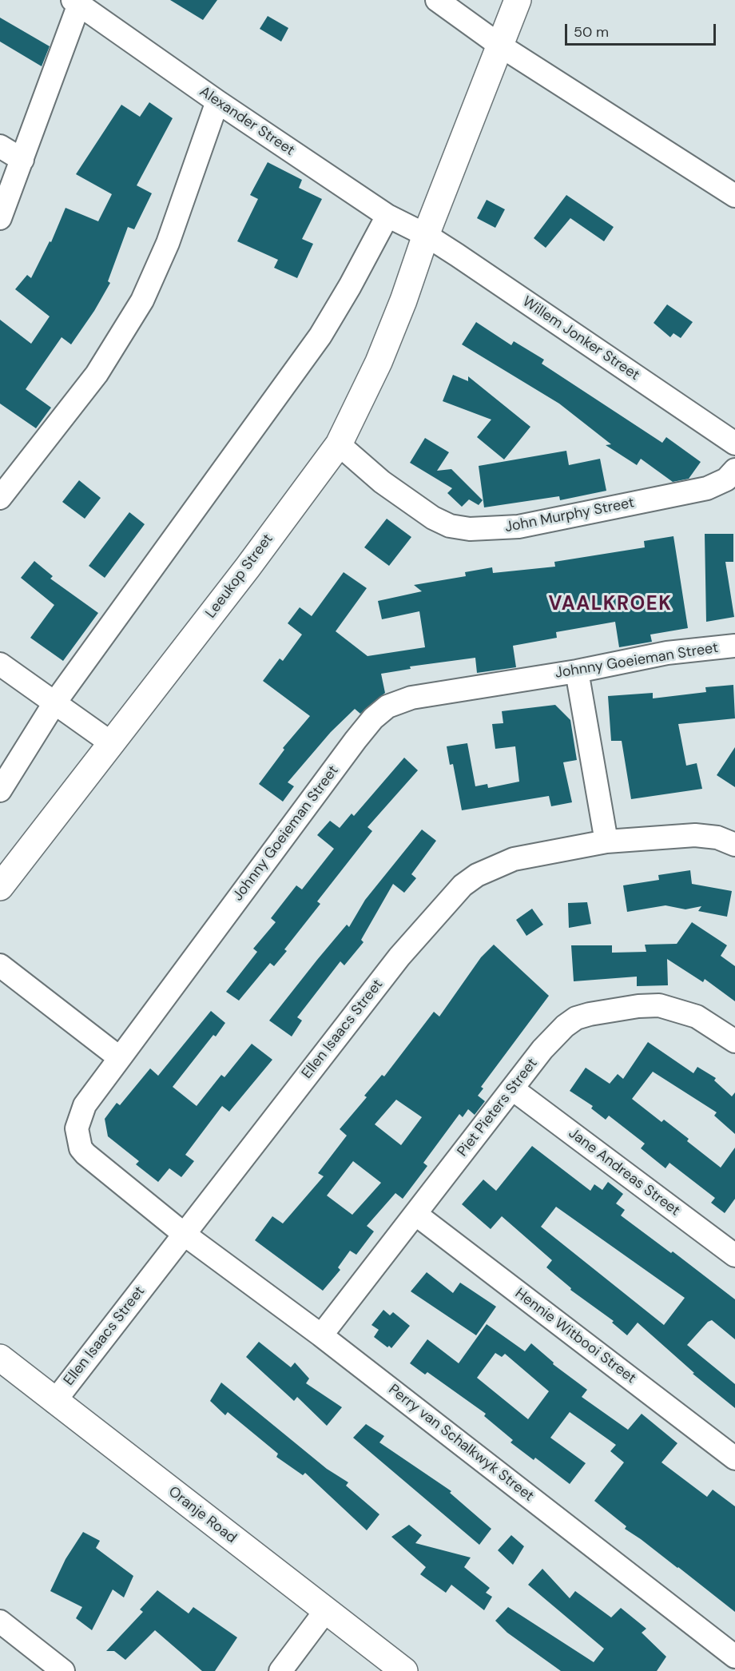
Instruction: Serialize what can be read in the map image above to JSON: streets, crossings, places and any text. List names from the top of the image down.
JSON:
{
  "streets": {
    "street": [
      "Alexander Street",
      "Willem Jonker Street",
      "John Murphy Street",
      "Leeukop Street",
      "Johnny Goeieman Street",
      "Ellen Isaacs Street",
      "Piet Pieters Street",
      "Jane Andreas Street",
      "Hennie Witbooi Street",
      "Perry van Schalkwyk Street",
      "Oranje Road"
    ]
  },
  "crossings": [
    ["Alexander Street", "Willem Jonker Street"],
    ["Alexander Street", "Leeukop Street"],
    ["Willem Jonker Street", "Leeukop Street"],
    ["John Murphy Street", "Leeukop Street"],
    ["Johnny Goeieman Street", "Ellen Isaacs Street"],
    ["Johnny Goeieman Street", "Perry van Schalkwyk Street"],
    ["Ellen Isaacs Street", "Perry van Schalkwyk Street"],
    ["Ellen Isaacs Street", "Oranje Road"],
    ["Piet Pieters Street", "Jane Andreas Street"],
    ["Piet Pieters Street", "Hennie Witbooi Street"],
    ["Piet Pieters Street", "Perry van Schalkwyk Street"]
  ],
  "districts": ["VAALKROEK"],
  "scale_bar": "50 m"
}
